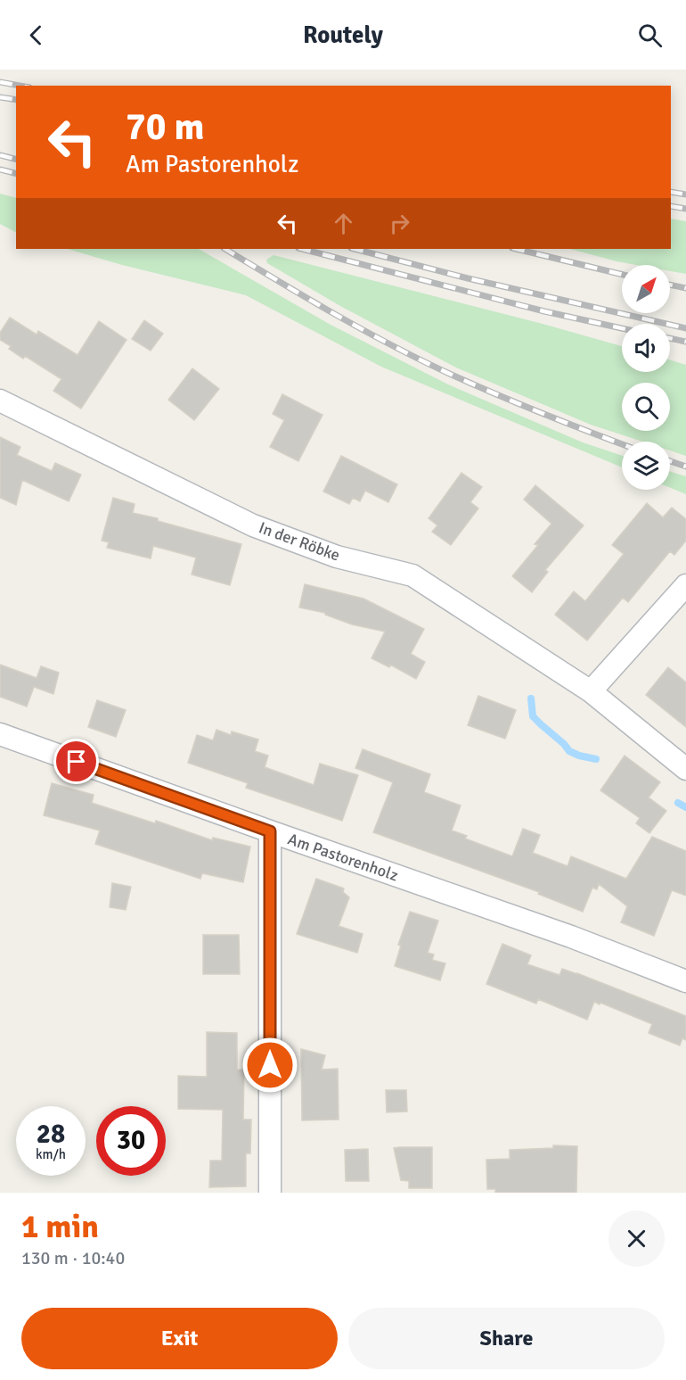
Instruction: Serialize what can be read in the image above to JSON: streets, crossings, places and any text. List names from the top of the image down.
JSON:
{
  "streets": {
    "street": ["In der Röbke", "Am Pastorenholz"]
  },
  "north": "top right",
  "page": {
    "header": "Routely",
    "turn": ["70 m", "Am Pastorenholz"],
    "speed": "28 km/h",
    "limit": "30",
    "heading": ["1 min", "130 m · 10:40"],
    "buttons": ["Exit", "Share"]
  }
}
